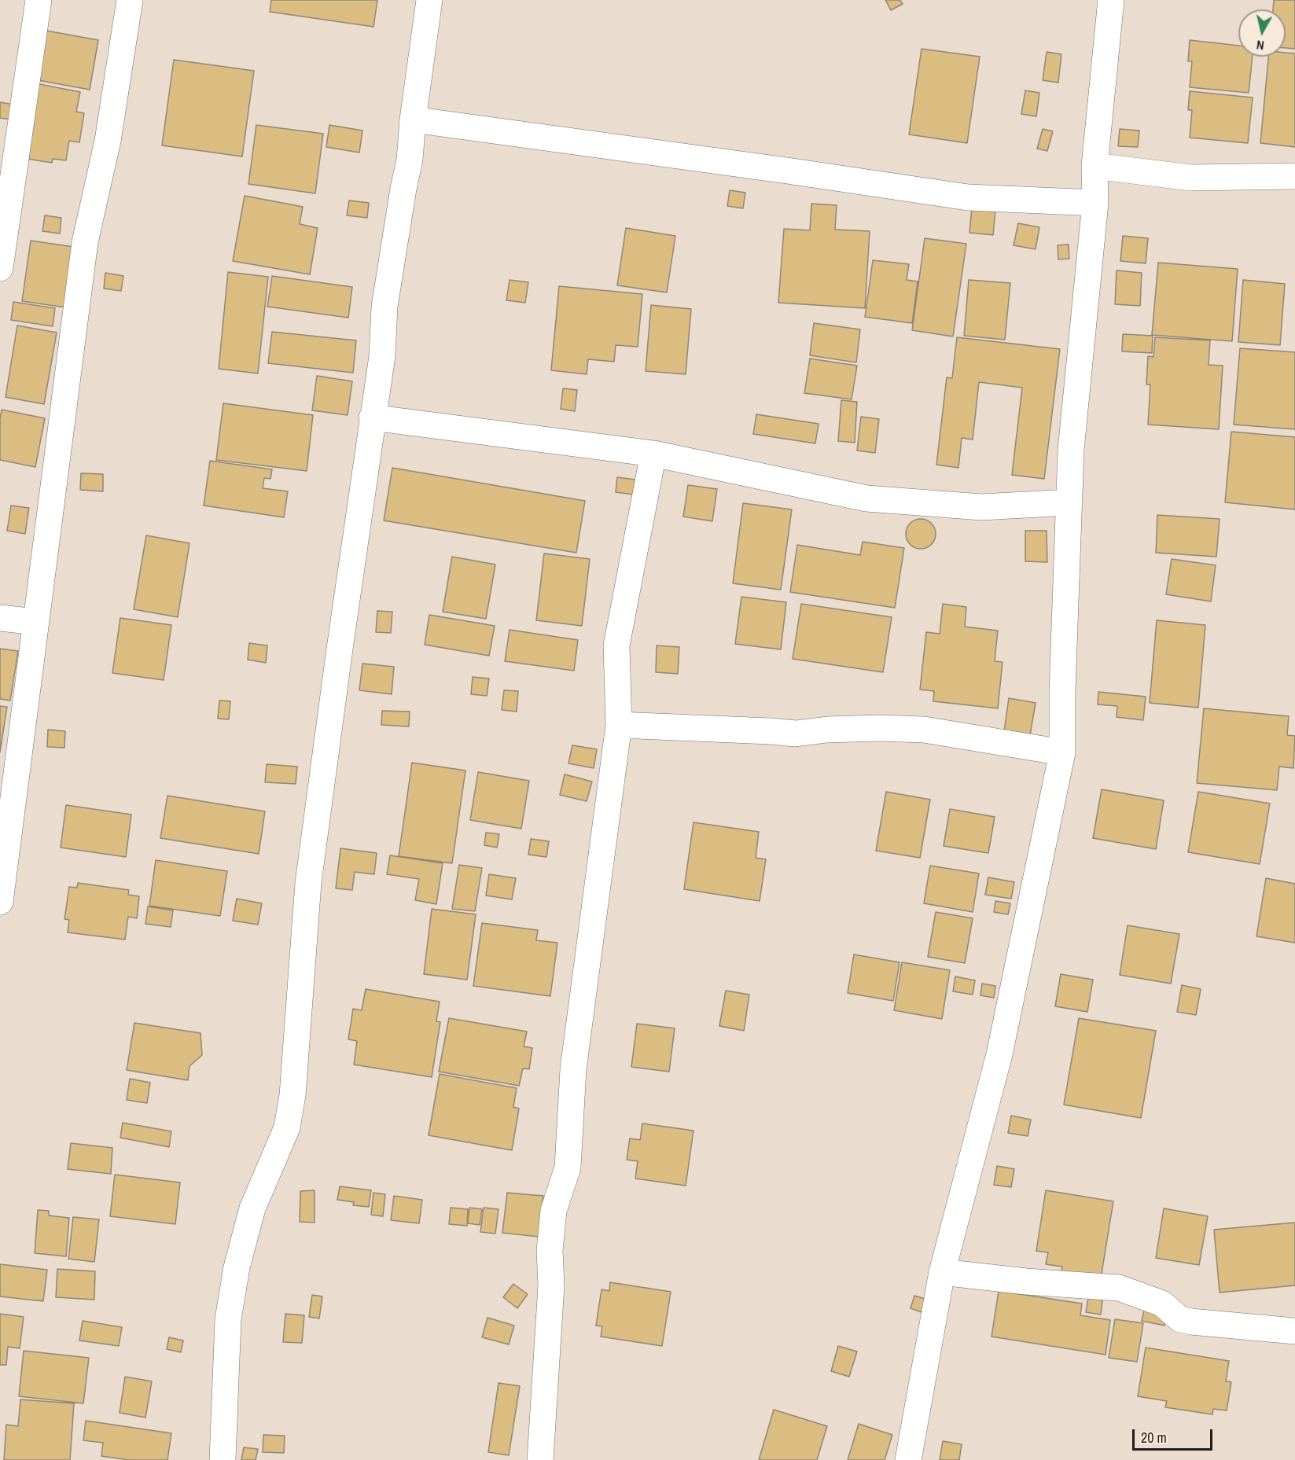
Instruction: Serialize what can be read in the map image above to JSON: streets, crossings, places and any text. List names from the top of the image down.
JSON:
{
  "scale_bar": "20 m",
  "north": "bottom"
}
